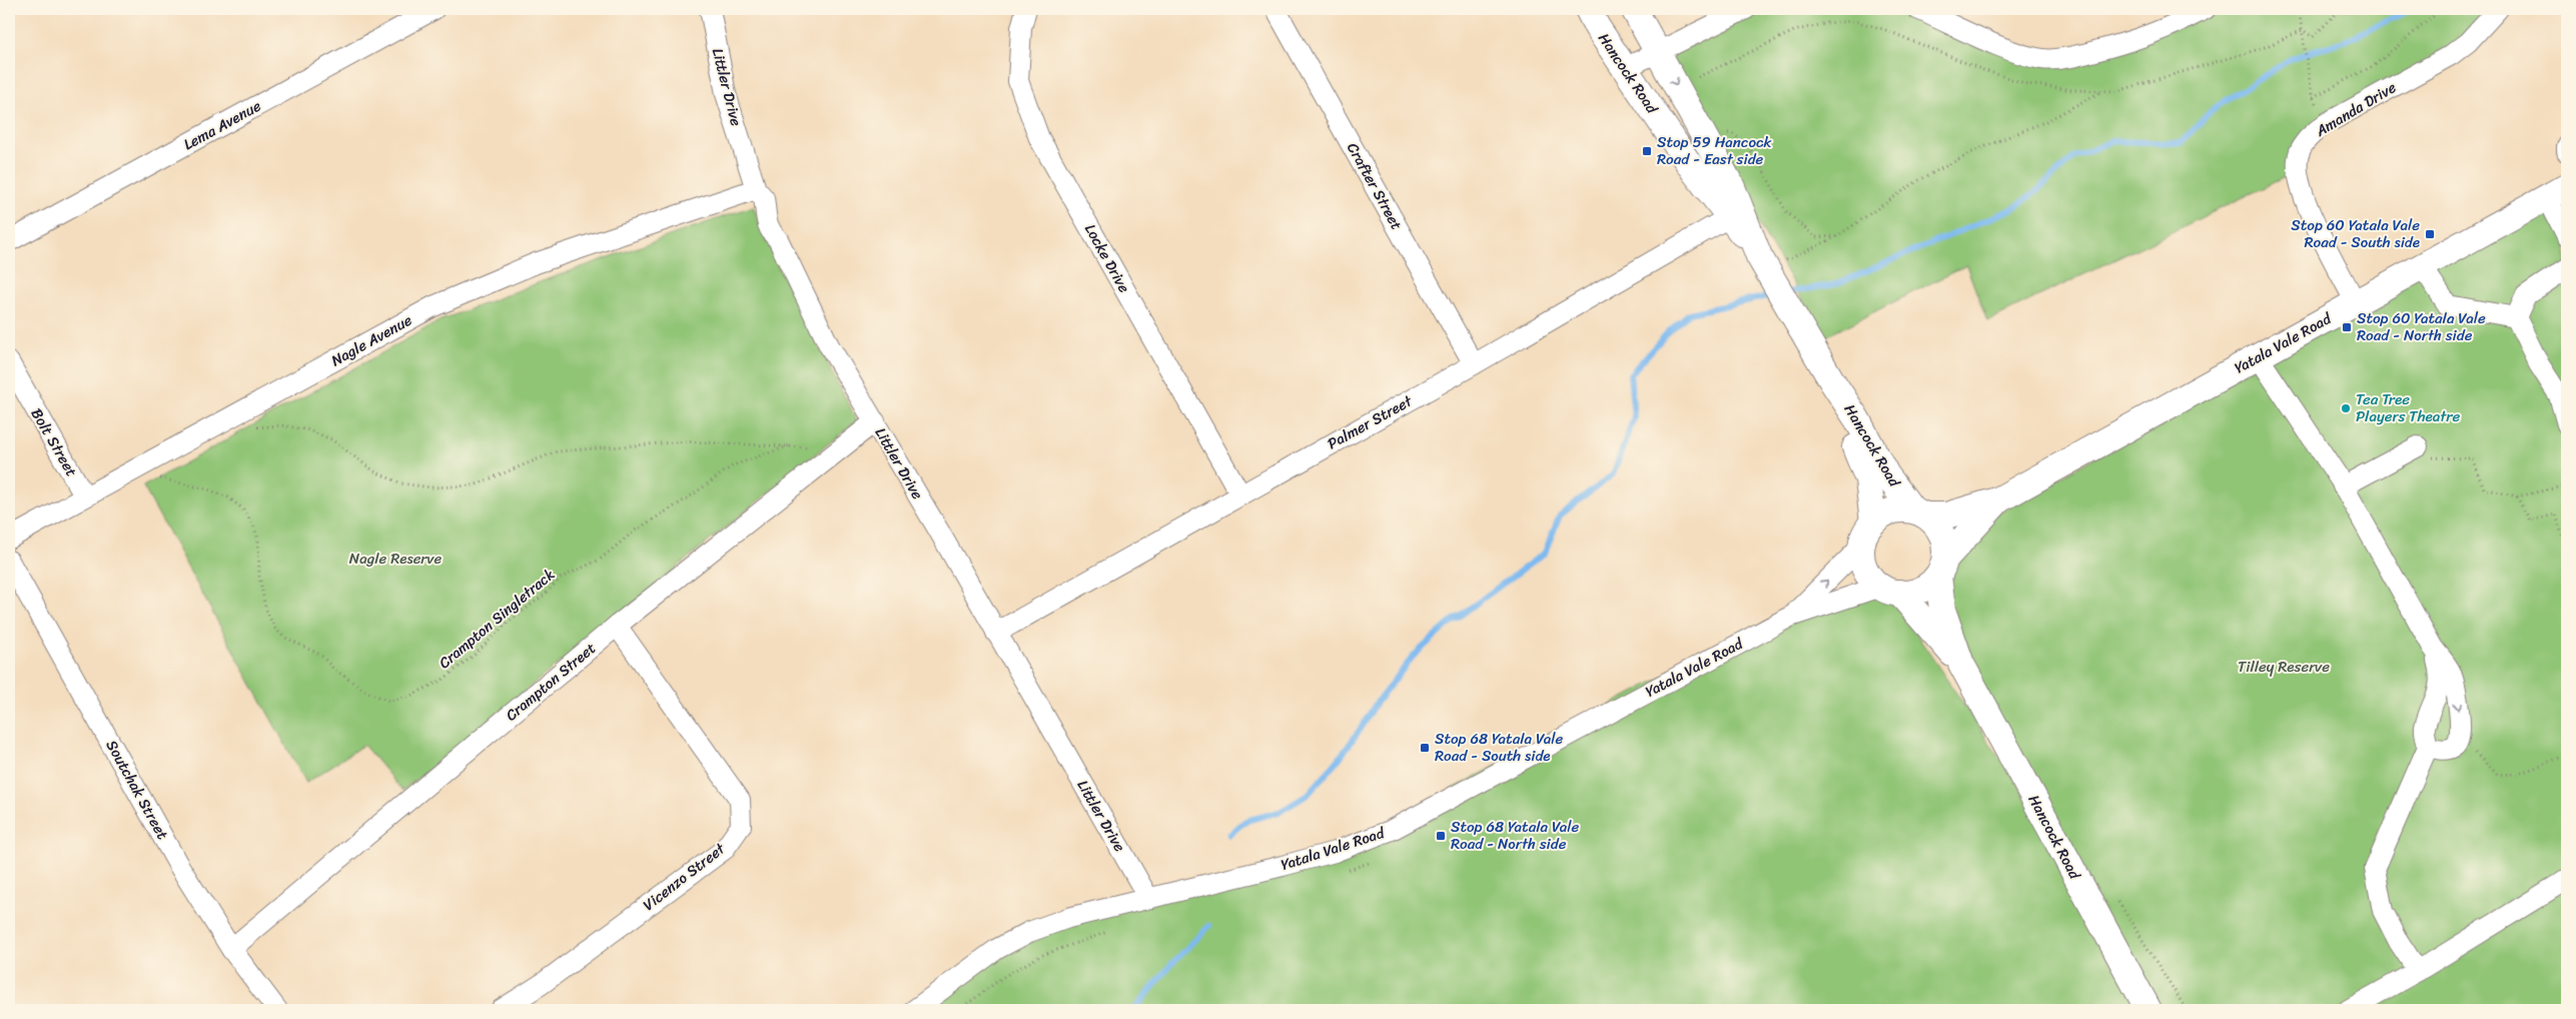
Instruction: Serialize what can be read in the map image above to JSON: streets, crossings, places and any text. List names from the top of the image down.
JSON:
{
  "streets": {
    "main road": ["Hancock Road", "Yatala Vale Road"],
    "street": [
      "Littler Drive",
      "Amanda Drive",
      "Lema Avenue",
      "Crafter Street",
      "Locke Drive",
      "Nagle Avenue",
      "Palmer Street",
      "Bolt Street",
      "Crampton Street",
      "Soutchak Street",
      "Vicenzo Street"
    ],
    "path": ["Crampton Singletrack"]
  },
  "crossings": [
    ["Hancock Road", "Yatala Vale Road"],
    ["Hancock Road", "Palmer Street"],
    ["Littler Drive", "Nagle Avenue"],
    ["Littler Drive", "Yatala Vale Road"],
    ["Littler Drive", "Palmer Street"],
    ["Littler Drive", "Crampton Street"],
    ["Amanda Drive", "Yatala Vale Road"],
    ["Crafter Street", "Palmer Street"],
    ["Locke Drive", "Palmer Street"],
    ["Nagle Avenue", "Bolt Street"],
    ["Nagle Avenue", "Crampton Singletrack"],
    ["Crampton Street", "Soutchak Street"],
    ["Crampton Street", "Vicenzo Street"]
  ],
  "parks": ["Nagle Reserve", "Tilley Reserve"],
  "places": {
    "transit": [
      "Stop 59 Hancock Road - East side",
      "Stop 60 Yatala Vale Road - South side",
      "Stop 60 Yatala Vale Road - North side",
      "Stop 68 Yatala Vale Road - South side",
      "Stop 68 Yatala Vale Road - North side"
    ],
    "other": ["Tea Tree Players Theatre"]
  }
}
